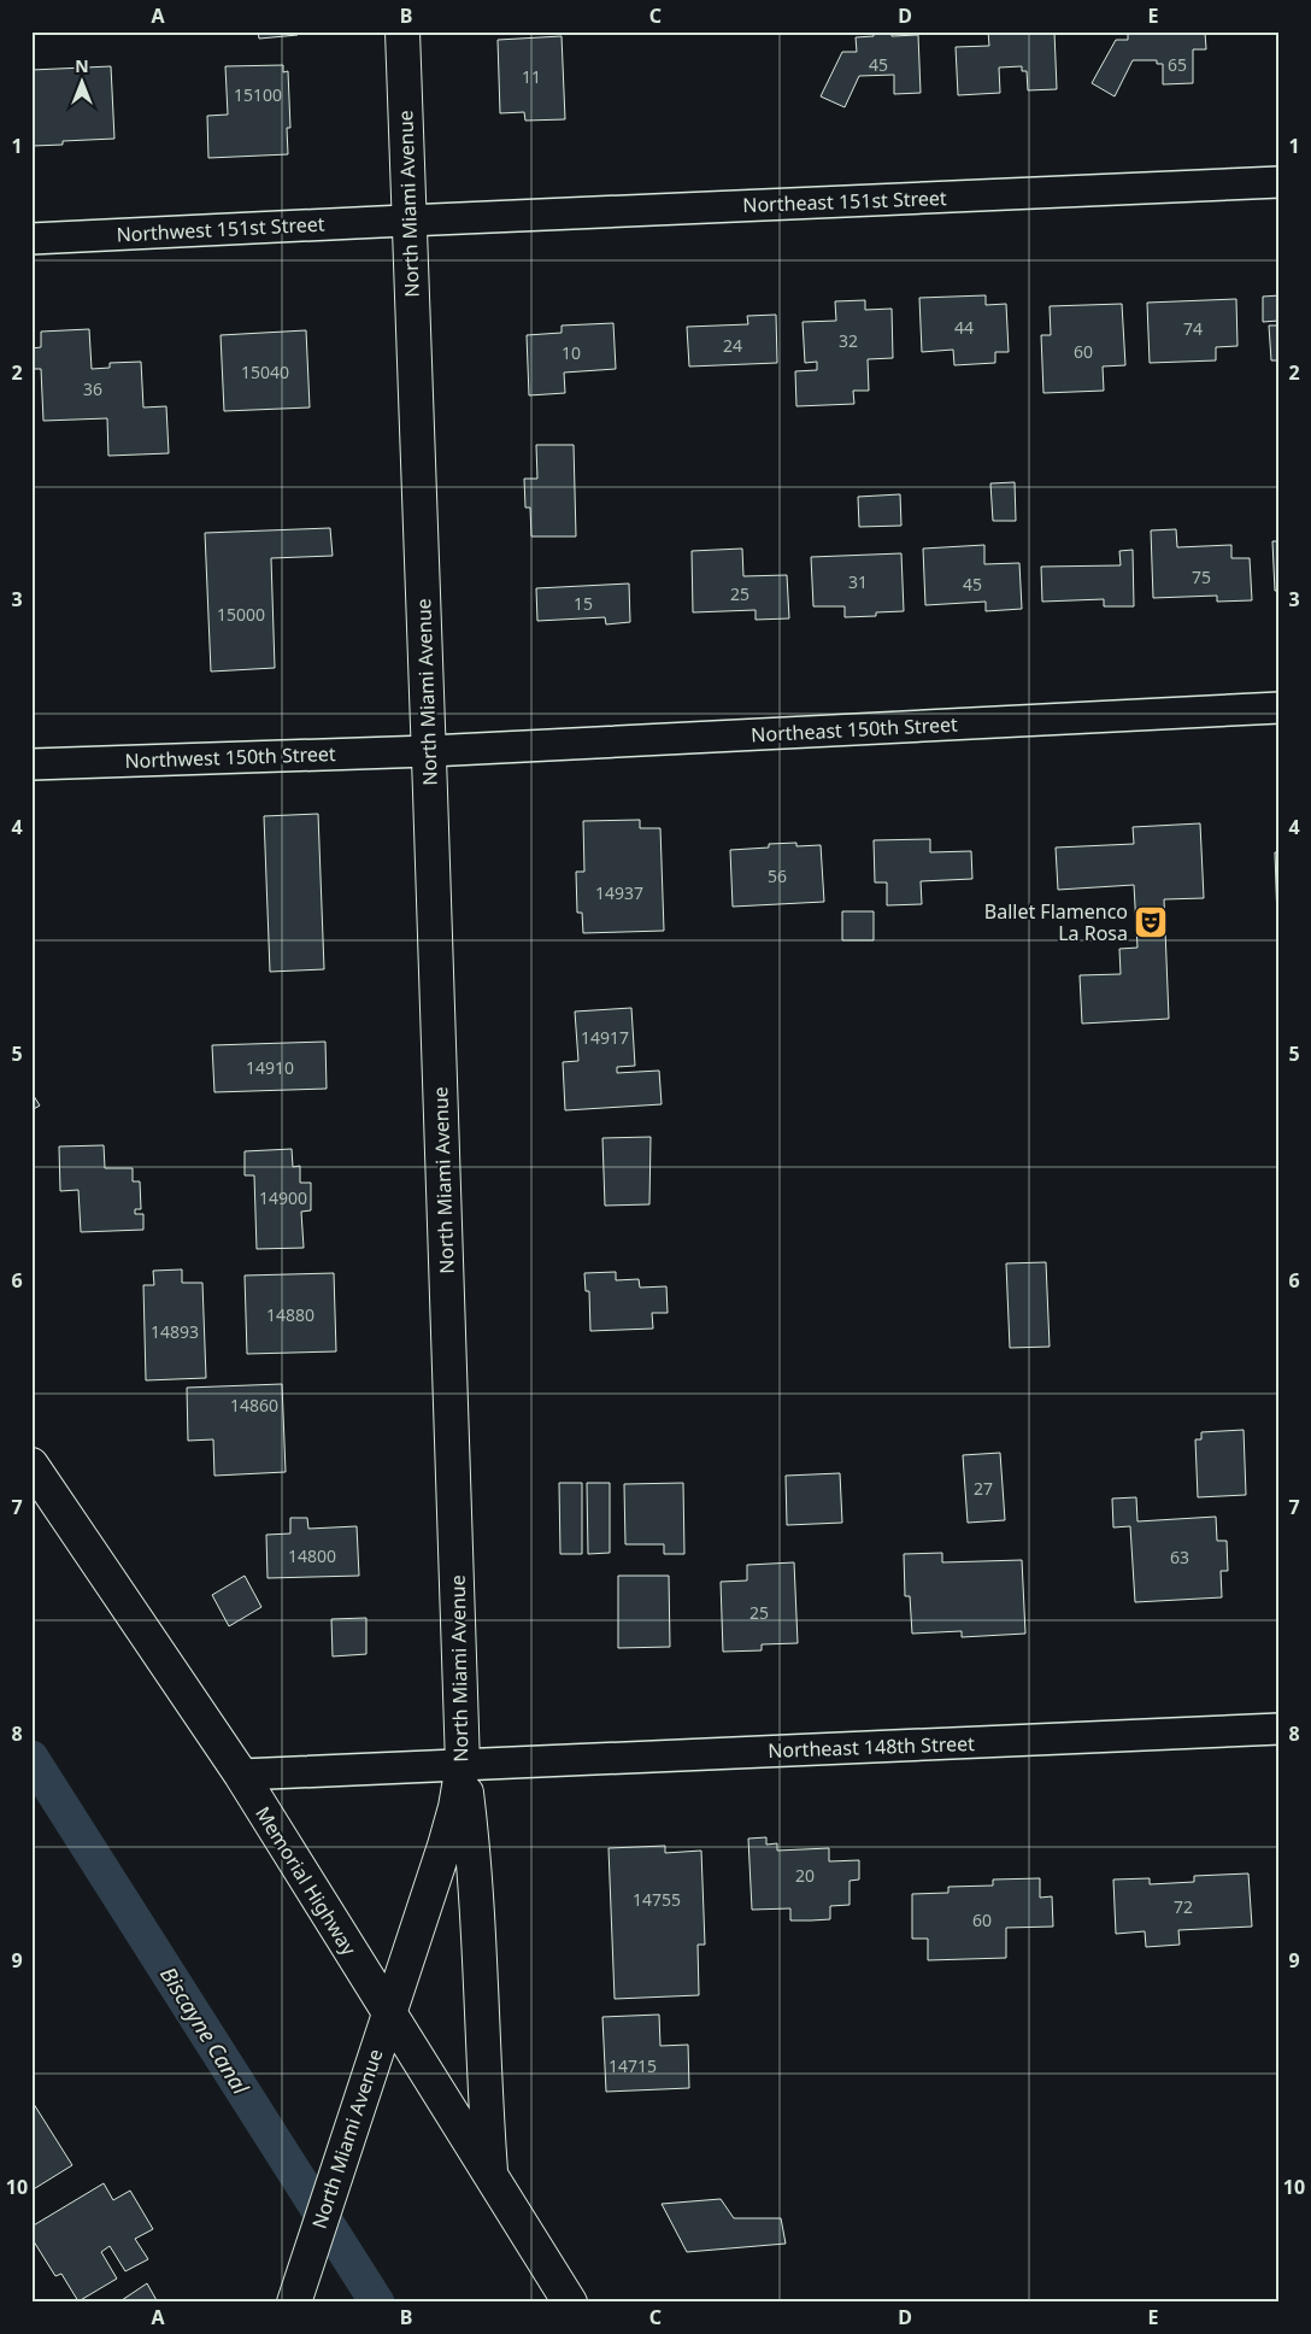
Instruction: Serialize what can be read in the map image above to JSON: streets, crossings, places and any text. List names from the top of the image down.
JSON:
{
  "streets": {
    "street": [
      "Northeast 151st Street",
      "North Miami Avenue",
      "Northwest 151st Street",
      "Northeast 150th Street",
      "Northwest 150th Street",
      "Northeast 148th Street",
      "Memorial Highway"
    ]
  },
  "crossings": [
    ["Northeast 151st Street", "North Miami Avenue"],
    ["Northeast 151st Street", "Northwest 151st Street"],
    ["North Miami Avenue", "Northwest 151st Street"],
    ["North Miami Avenue", "Northeast 150th Street"],
    ["North Miami Avenue", "Northwest 150th Street"],
    ["North Miami Avenue", "Northeast 148th Street"],
    ["North Miami Avenue", "Memorial Highway"],
    ["Northeast 150th Street", "Northwest 150th Street"],
    ["Northeast 148th Street", "Memorial Highway"]
  ],
  "water": ["Biscayne Canal"],
  "places": {
    "theatre": ["Ballet Flamenco La Rosa"]
  },
  "house_numbers": [
    "45",
    "65",
    "11",
    "15100",
    "44",
    "74",
    "32",
    "24",
    "60",
    "10",
    "15040",
    "36",
    "75",
    "31",
    "45",
    "25",
    "15",
    "15000",
    "56",
    "14937",
    "14917",
    "14910",
    "14900",
    "14880",
    "14893",
    "14860",
    "27",
    "14800",
    "63",
    "25",
    "20",
    "14755",
    "72",
    "60",
    "14715"
  ],
  "north": "top",
  "grid": {
    "columns": [
      "A",
      "B",
      "C",
      "D",
      "E"
    ],
    "rows": [
      "1",
      "2",
      "3",
      "4",
      "5",
      "6",
      "7",
      "8",
      "9",
      "10"
    ]
  }
}
